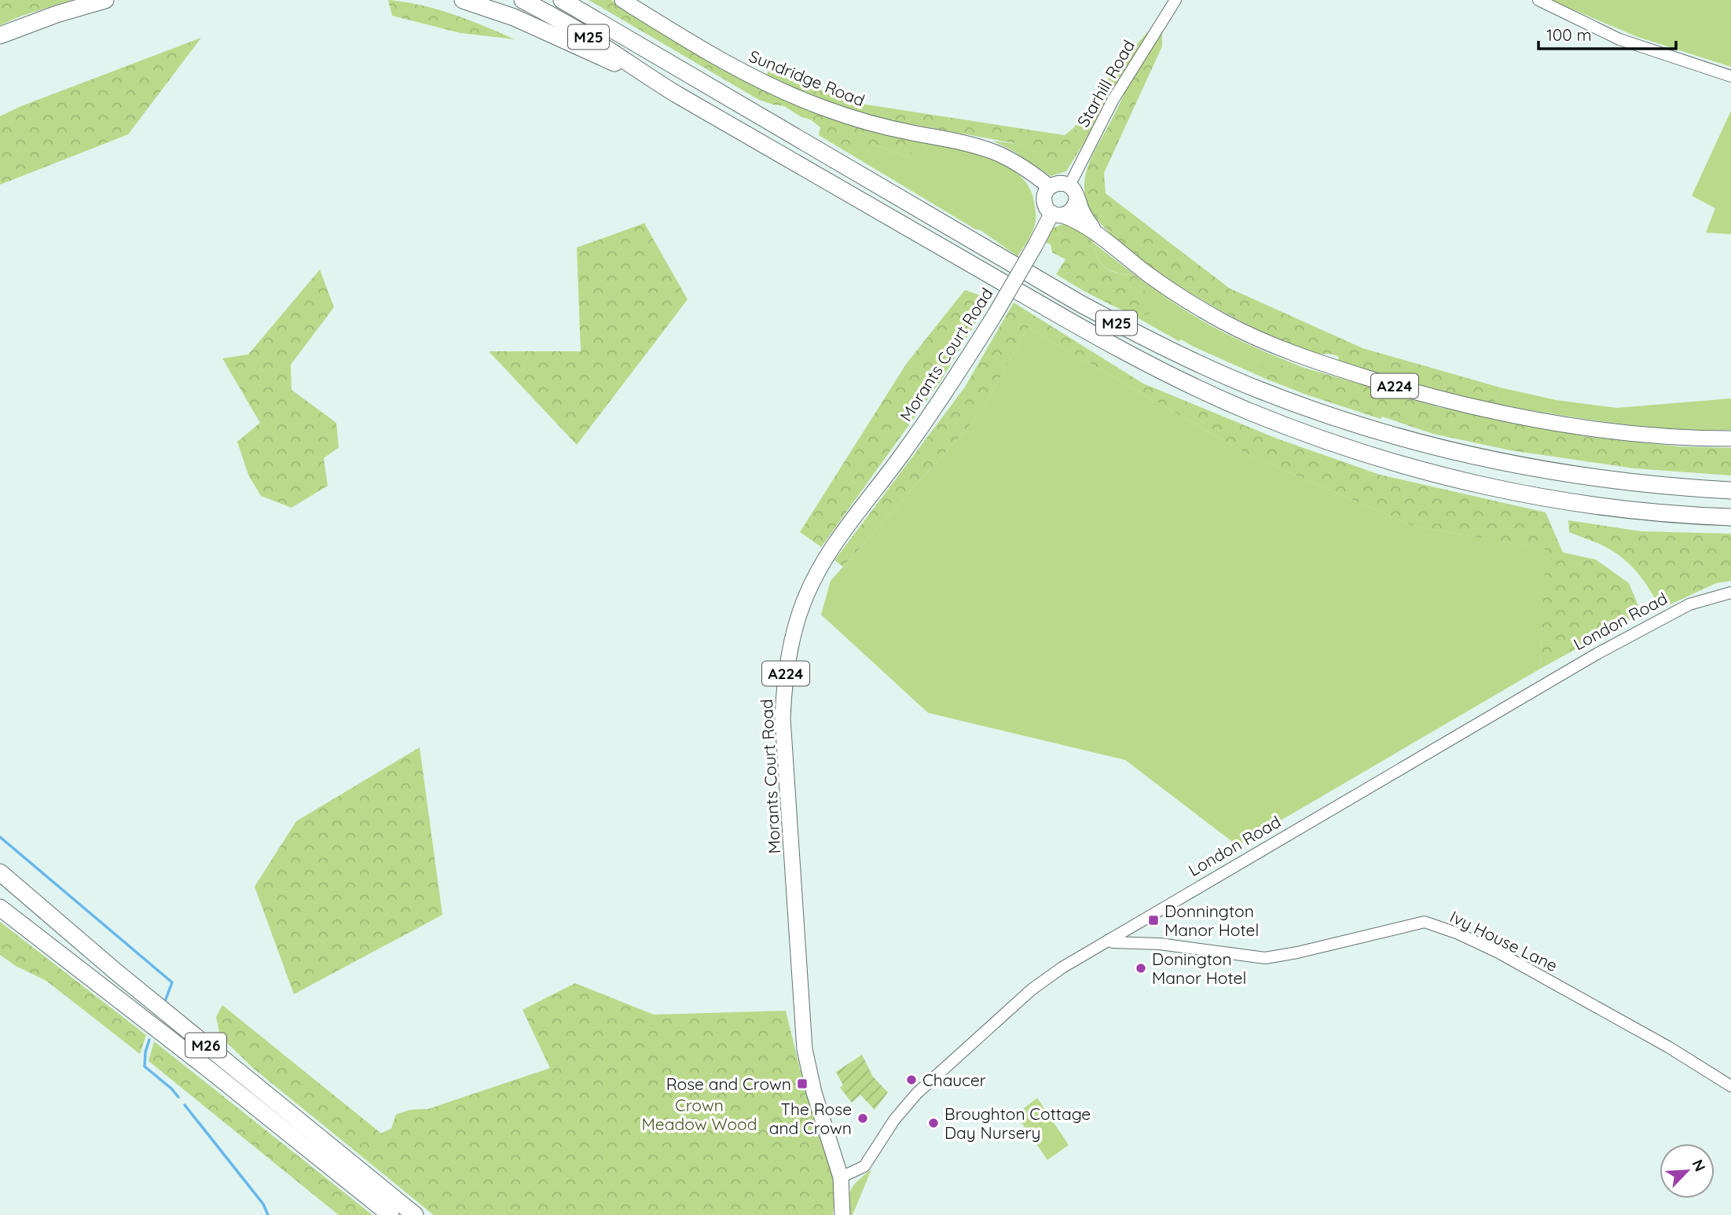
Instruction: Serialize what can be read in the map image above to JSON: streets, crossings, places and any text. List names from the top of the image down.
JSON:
{
  "streets": {
    "highway": ["M25", "M26"],
    "main road": ["Sundridge Road", "Morants Court Road", "A224"],
    "street": ["Starhill Road", "London Road", "Ivy House Lane"]
  },
  "crossings": [
    ["Sundridge Road", "Starhill Road"],
    ["Sundridge Road", "Morants Court Road"],
    ["Sundridge Road", "A224"],
    ["Starhill Road", "Morants Court Road"],
    ["Starhill Road", "A224"],
    ["Morants Court Road", "A224"],
    ["Morants Court Road", "London Road"],
    ["A224", "London Road"],
    ["London Road", "Ivy House Lane"]
  ],
  "parks": ["Crown Meadow Wood"],
  "places": {
    "transit": ["Donnington Manor Hotel", "Rose and Crown"],
    "other": [
      "Donington Manor Hotel",
      "Chaucer",
      "The Rose and Crown",
      "Broughton Cottage Day Nursery"
    ]
  },
  "scale_bar": "100 m",
  "north": "top right"
}
